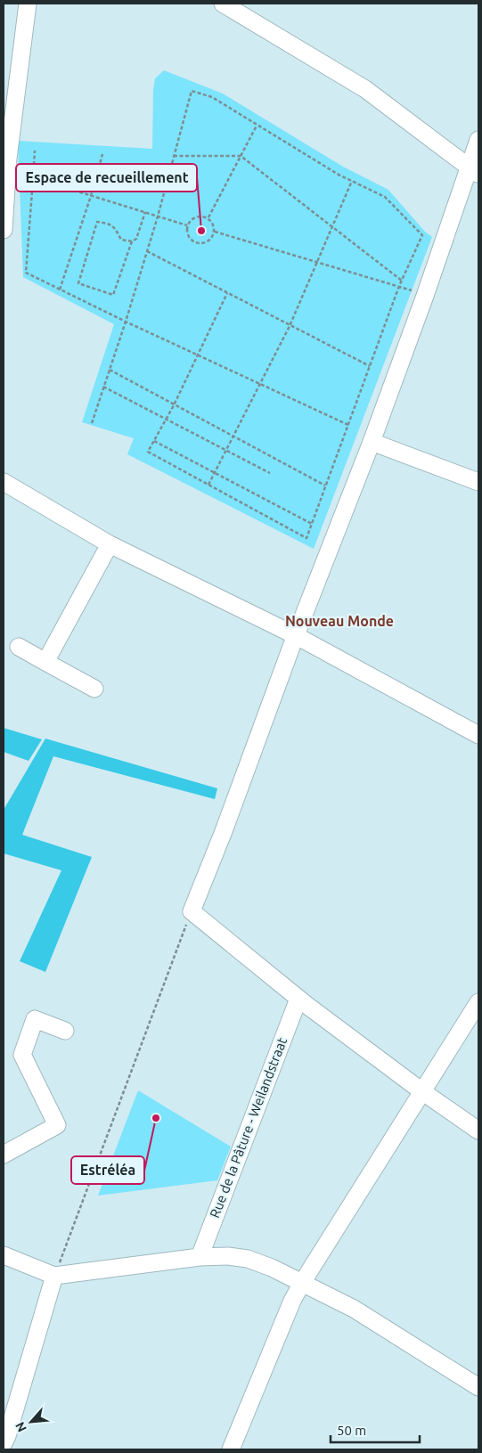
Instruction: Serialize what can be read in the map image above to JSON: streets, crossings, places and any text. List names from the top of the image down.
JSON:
{
  "streets": {
    "street": ["Rue de la Pâture - Weilandstraat"]
  },
  "districts": ["Nouveau Monde"],
  "places": ["Espace de recueillement", "Estréléa"],
  "scale_bar": "50 m",
  "north": "bottom left"
}
